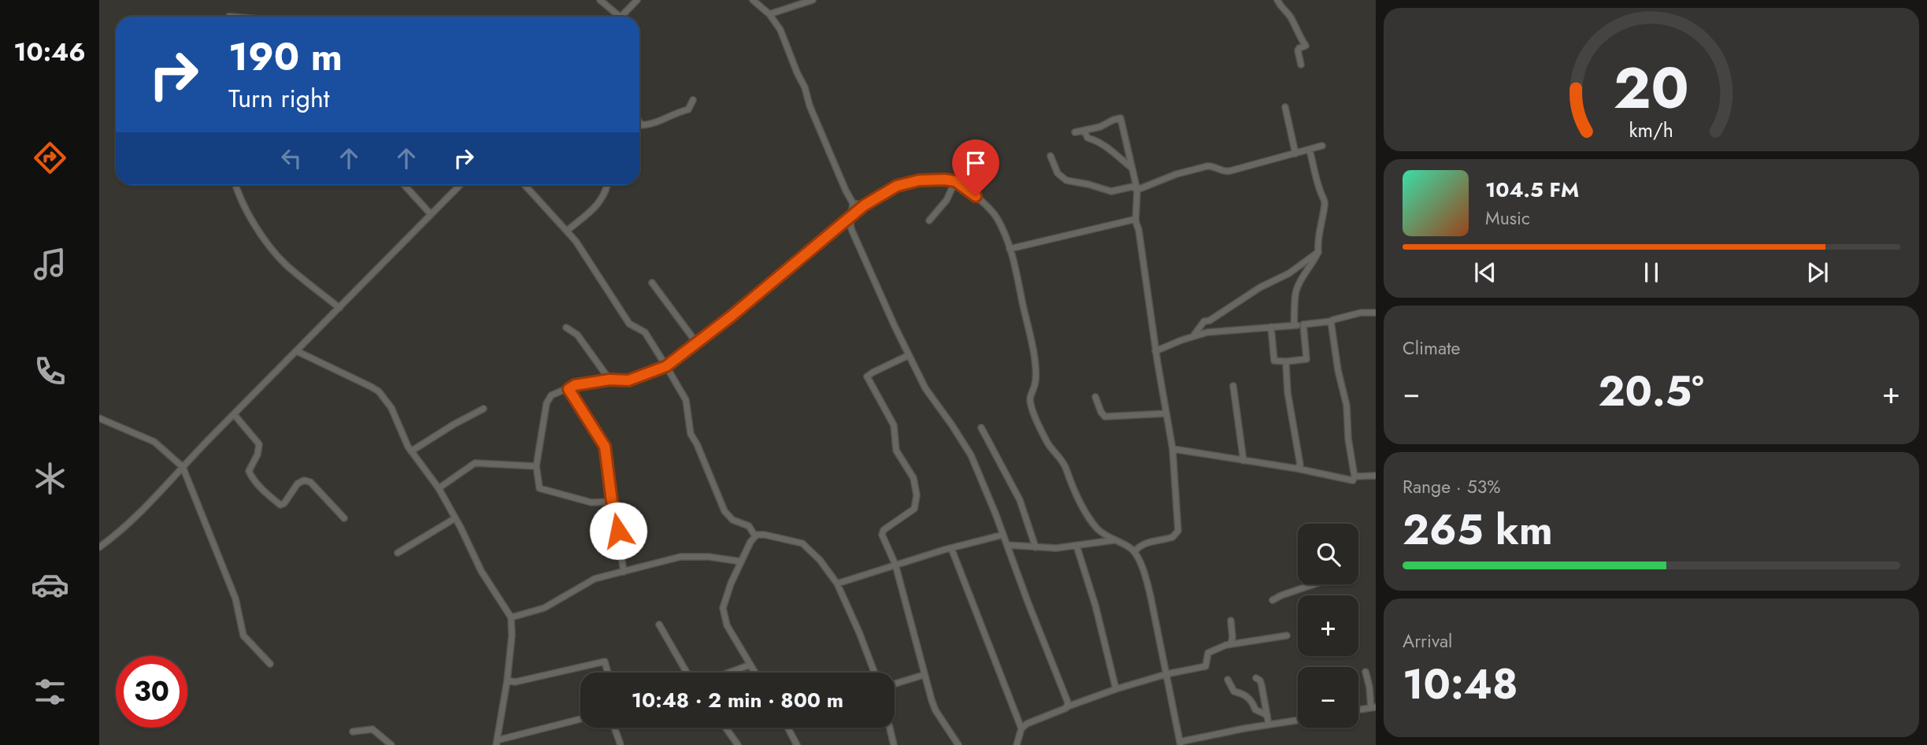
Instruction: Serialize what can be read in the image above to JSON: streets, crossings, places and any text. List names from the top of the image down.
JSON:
{
  "page": {
    "tabs": "10:46",
    "turn": ["190 m", "Turn right"],
    "song": ["104.5 FM", "Music"],
    "tile": [
      "Climate",
      ["Range · 53%", "265 km"],
      ["Arrival", "10:48"]
    ],
    "heat": ["−", "20.5°", "+"],
    "map_buttons": ["+", "−"],
    "limit": "30",
    "trip": "10:48 · 2 min · 800 m",
    "gauge": ["20", "km/h"]
  }
}
